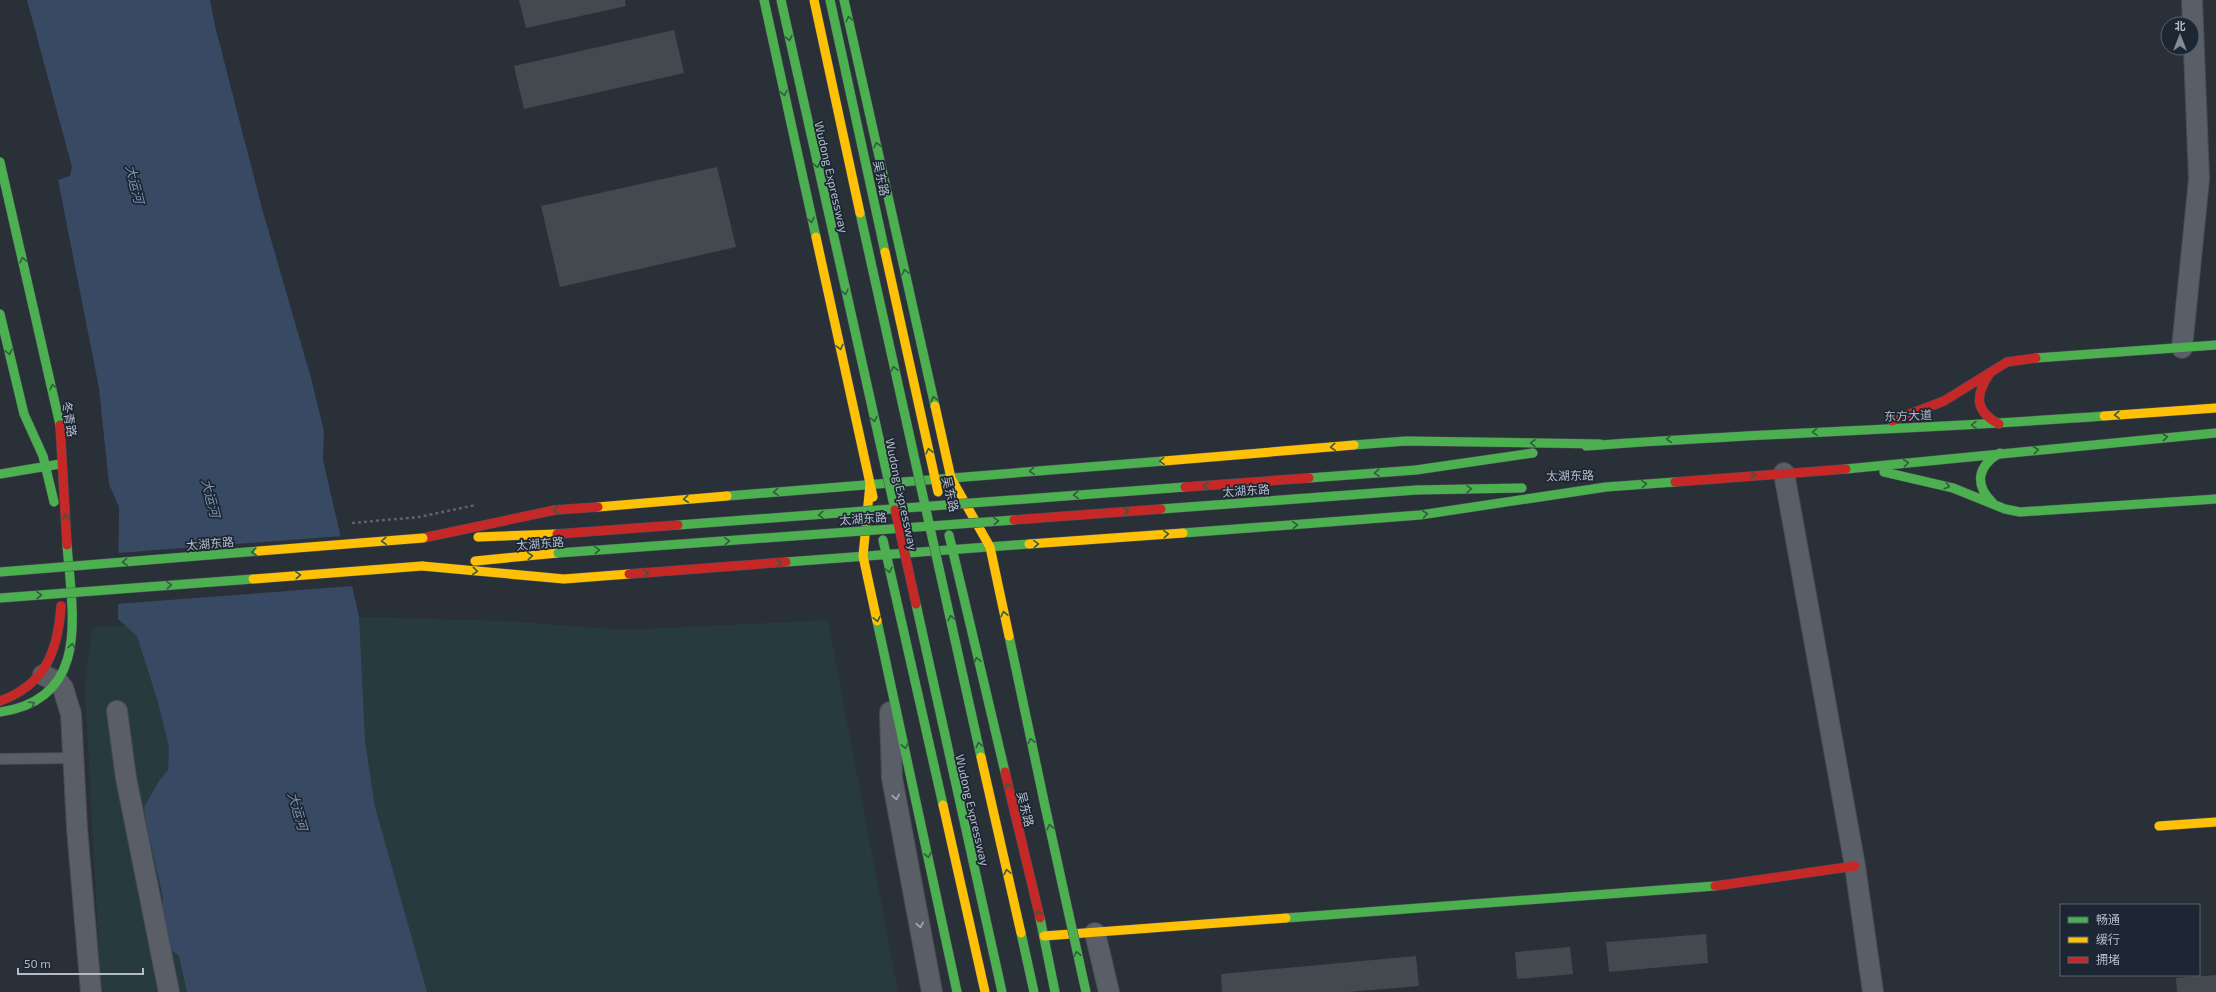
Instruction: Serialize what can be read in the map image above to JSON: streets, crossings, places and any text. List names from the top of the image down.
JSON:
{
  "streets": {
    "main road": [
      "Wudong Expressway",
      "吴东路",
      "东方大道",
      "冬青路",
      "太湖东路"
    ]
  },
  "crossings": [
    ["吴东路", "太湖东路"],
    ["东方大道", "太湖东路"]
  ],
  "water": ["大运河"],
  "legend": ["畅通", "缓行", "拥堵"],
  "scale_bar": "50 m",
  "north": "top"
}
